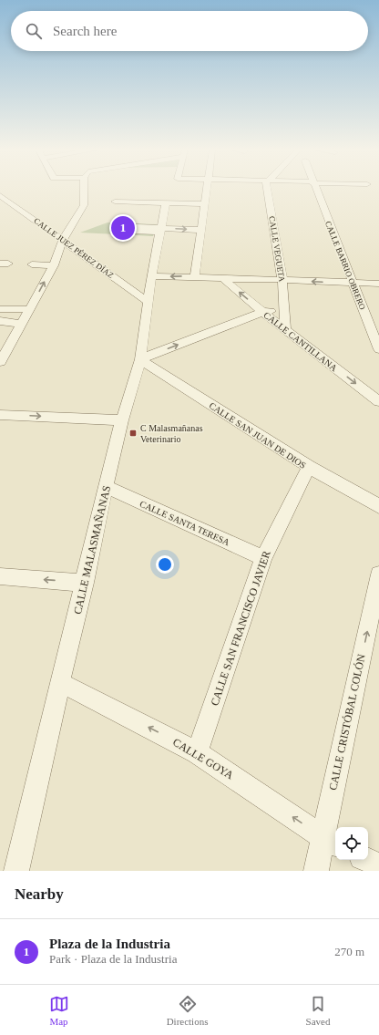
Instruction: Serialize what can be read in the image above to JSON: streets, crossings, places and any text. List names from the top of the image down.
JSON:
{
  "streets": {
    "street": [
      "CALLE JUEZ PÉREZ DÍAZ",
      "CALLE VEGUETA",
      "CALLE BARRIO OBRERO",
      "CALLE CANTILLANA",
      "CALLE SAN JUAN DE DIOS",
      "CALLE SANTA TERESA",
      "CALLE MALASMAÑANAS",
      "CALLE SAN FRANCISCO JAVIER",
      "CALLE CRISTÓBAL COLÓN",
      "CALLE GOYA"
    ]
  },
  "crossings": [
    ["CALLE JUEZ PÉREZ DÍAZ", "CALLE MALASMAÑANAS"],
    ["CALLE VEGUETA", "CALLE CANTILLANA"],
    ["CALLE SAN JUAN DE DIOS", "CALLE MALASMAÑANAS"],
    ["CALLE SAN JUAN DE DIOS", "CALLE SAN FRANCISCO JAVIER"],
    ["CALLE SANTA TERESA", "CALLE MALASMAÑANAS"],
    ["CALLE SANTA TERESA", "CALLE SAN FRANCISCO JAVIER"],
    ["CALLE MALASMAÑANAS", "CALLE GOYA"],
    ["CALLE SAN FRANCISCO JAVIER", "CALLE GOYA"],
    ["CALLE CRISTÓBAL COLÓN", "CALLE GOYA"]
  ],
  "one_way": ["CALLE CRISTÓBAL COLÓN", "CALLE GOYA"],
  "places": {
    "transit": ["C Malasmañanas Veterinario"]
  },
  "page": {
    "search": "Search here",
    "pins": "1",
    "heading": "Nearby",
    "list": [
      {
        "mark": "1",
        "name": "Plaza de la Industria",
        "note": "Park · Plaza de la Industria",
        "value": "270 m"
      }
    ],
    "nav": ["Map", "Directions", "Saved"]
  }
}
